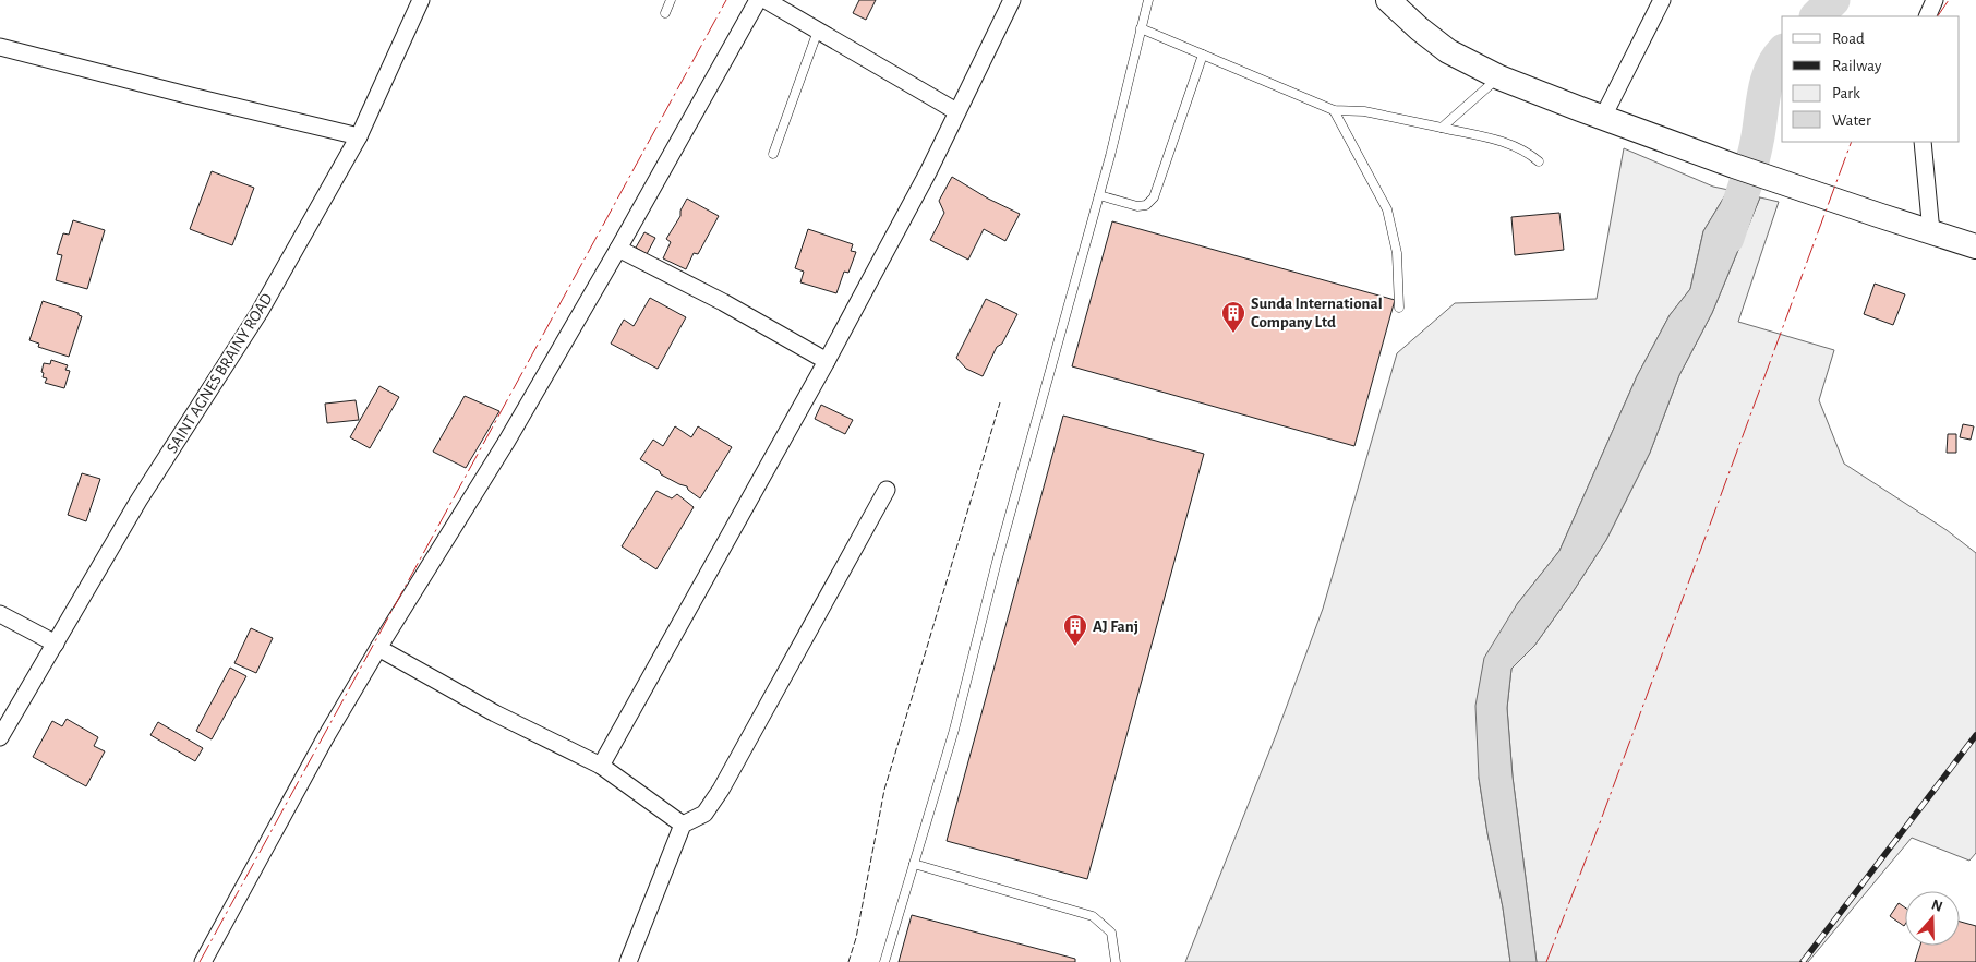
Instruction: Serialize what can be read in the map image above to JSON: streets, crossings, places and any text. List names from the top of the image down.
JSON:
{
  "streets": {
    "street": ["SAINT AGNES BRAINY ROAD"]
  },
  "places": {
    "building": ["Sunda International Company Ltd", "AJ Fanj"]
  },
  "legend": [
    "Road",
    "Railway",
    "Park",
    "Water"
  ],
  "north": "top"
}
